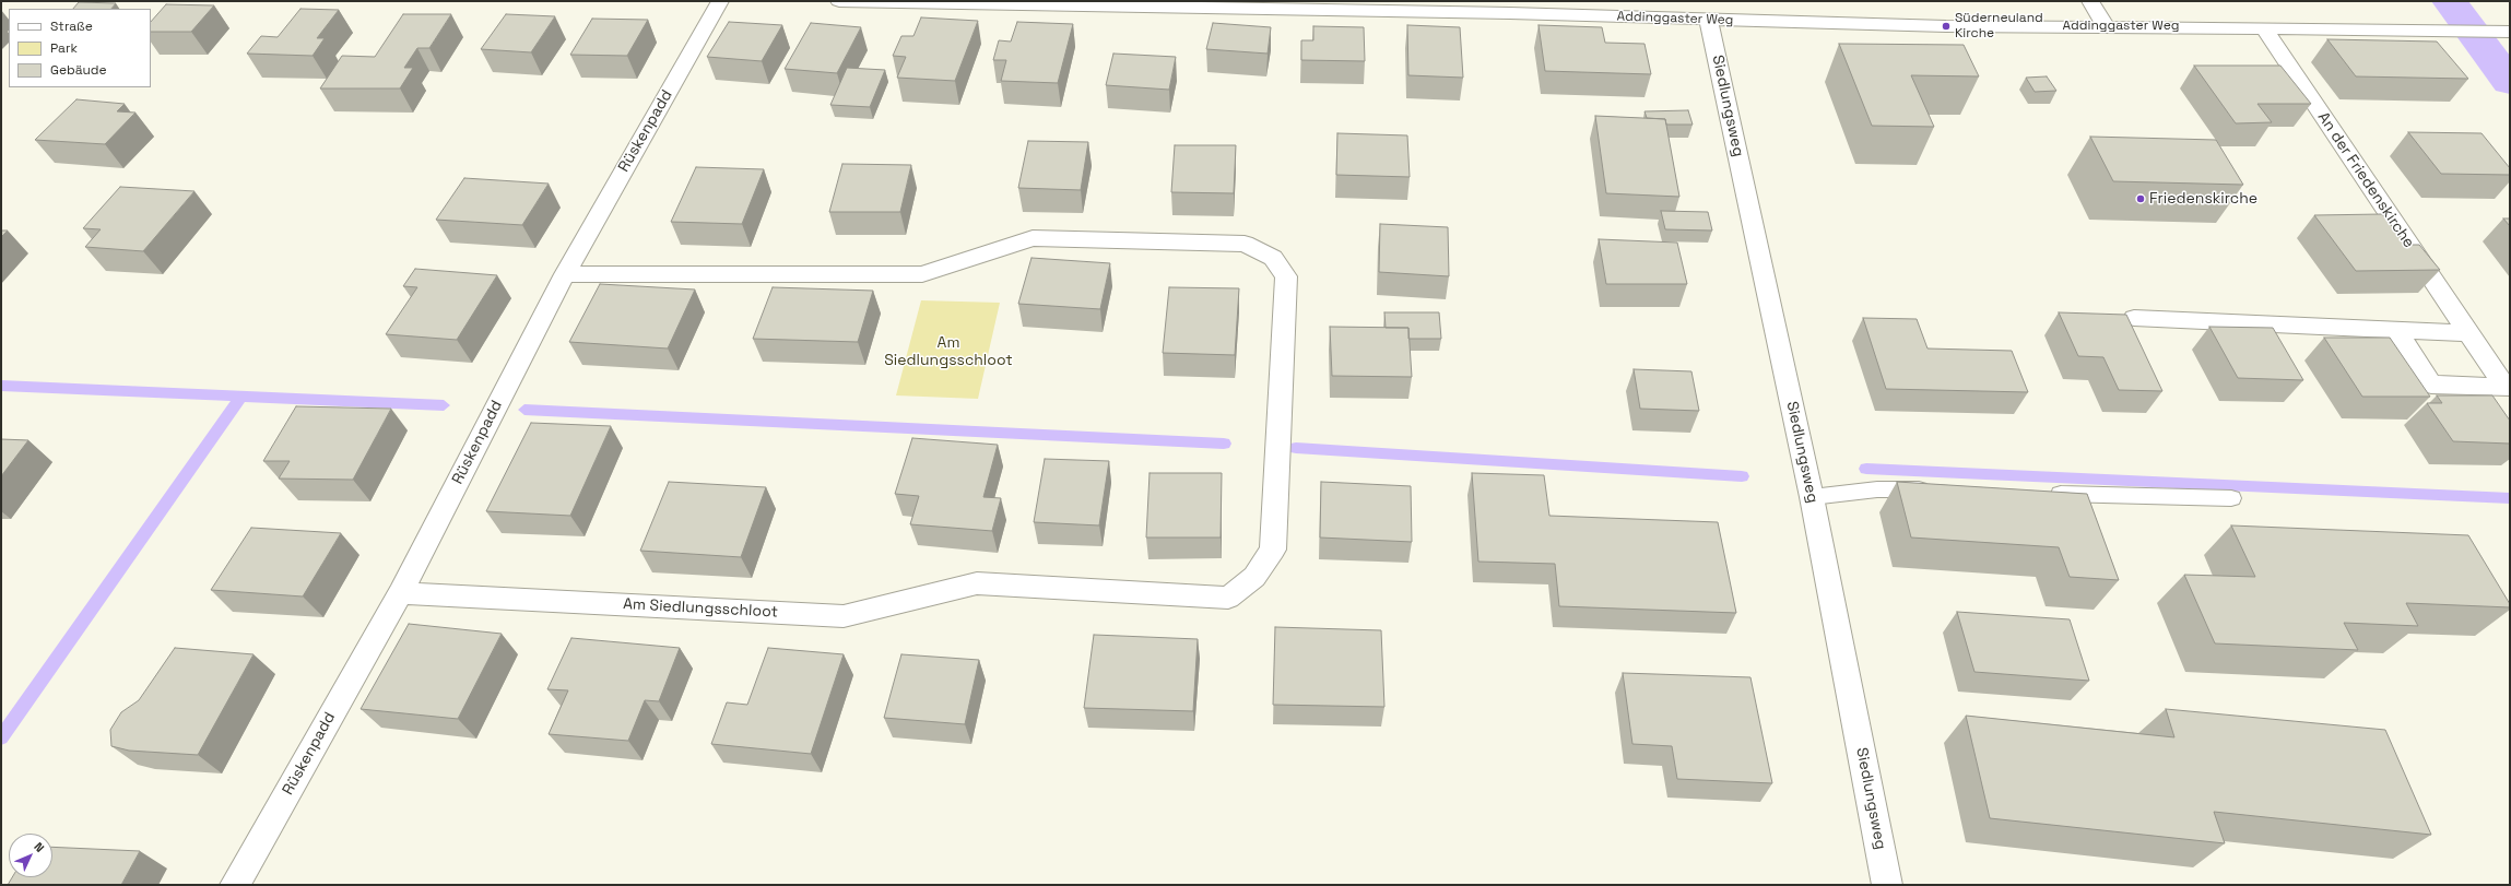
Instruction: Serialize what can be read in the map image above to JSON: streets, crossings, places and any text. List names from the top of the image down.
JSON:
{
  "streets": {
    "street": [
      "Addinggaster Weg",
      "Siedlungsweg",
      "Rüskenpadd",
      "An der Friedenskirche",
      "Am Siedlungsschloot"
    ]
  },
  "crossings": [
    ["Addinggaster Weg", "Siedlungsweg"],
    ["Addinggaster Weg", "An der Friedenskirche"],
    ["Rüskenpadd", "Am Siedlungsschloot"]
  ],
  "parks": ["Am Siedlungsschloot"],
  "places": ["Süderneuland Kirche", "Friedenskirche"],
  "legend": ["Straße", "Park", "Gebäude"],
  "north": "top right"
}
